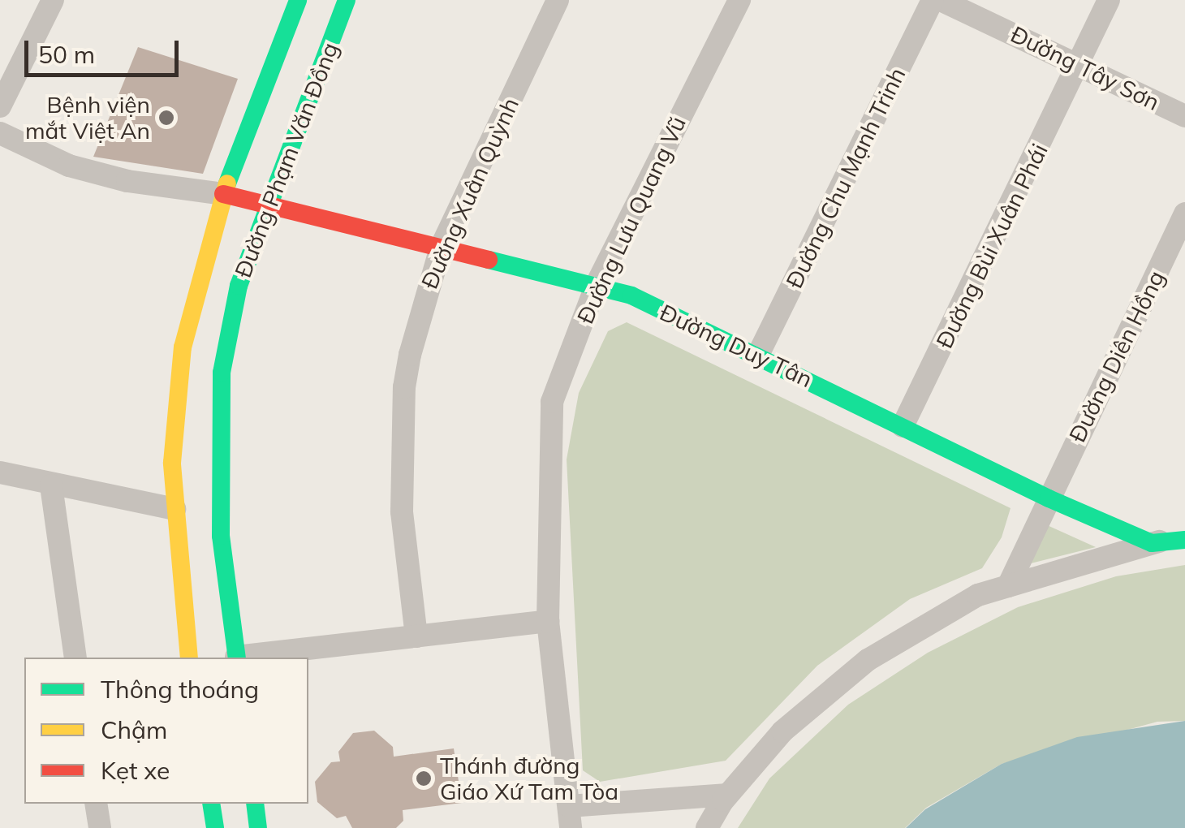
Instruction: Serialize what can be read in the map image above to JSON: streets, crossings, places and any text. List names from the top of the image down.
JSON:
{
  "streets": {
    "main road": ["Đường Phạm Văn Đồng", "Đường Duy Tân"],
    "street": [
      "Đường Tây Sơn",
      "Đường Chu Mạnh Trinh",
      "Đường Xuân Quỳnh",
      "Đường Lưu Quang Vũ",
      "Đường Bùi Xuân Phái",
      "Đường Diên Hồng"
    ]
  },
  "crossings": [
    ["Đường Tây Sơn", "Đường Bùi Xuân Phái"],
    ["Đường Phạm Văn Đồng", "Đường Duy Tân"],
    ["Đường Chu Mạnh Trinh", "Đường Duy Tân"],
    ["Đường Xuân Quỳnh", "Đường Duy Tân"],
    ["Đường Lưu Quang Vũ", "Đường Duy Tân"],
    ["Đường Bùi Xuân Phái", "Đường Duy Tân"],
    ["Đường Duy Tân", "Đường Diên Hồng"]
  ],
  "places": ["Bệnh viện mắt Việt An", "Thánh đường Giáo Xứ Tam Tòa"],
  "legend": ["Thông thoáng", "Chậm", "Kẹt xe"],
  "scale_bar": "50 m"
}
